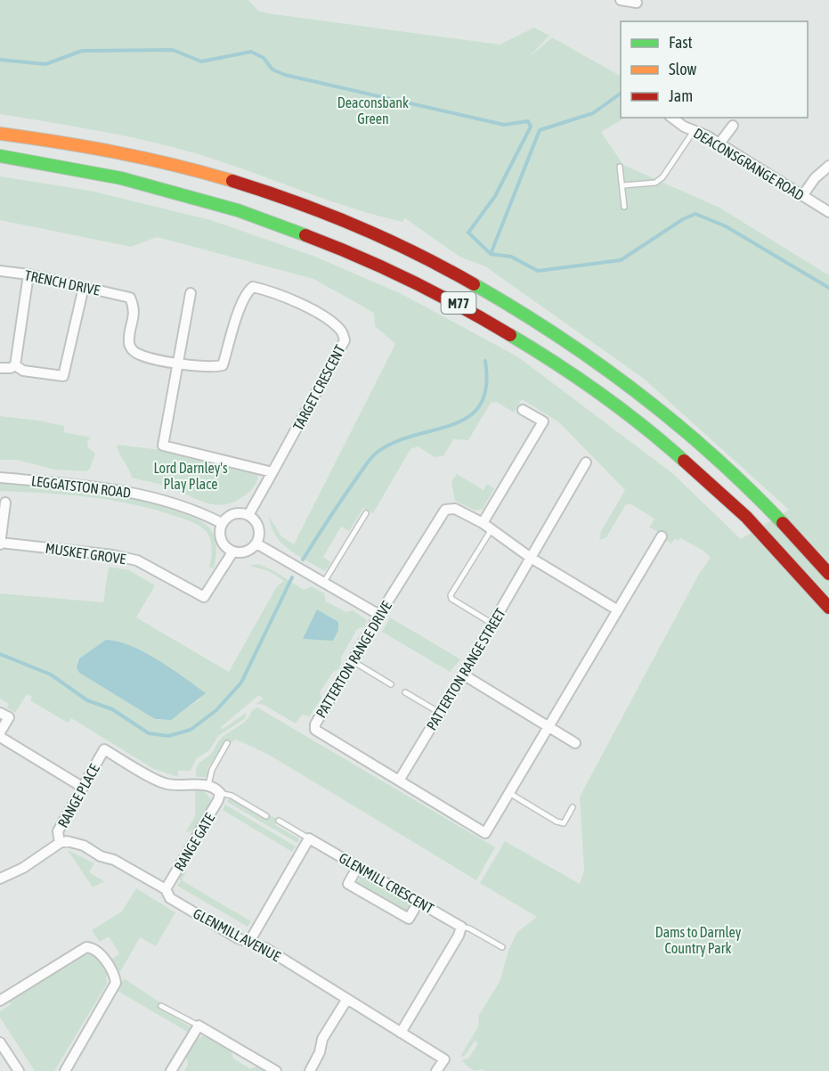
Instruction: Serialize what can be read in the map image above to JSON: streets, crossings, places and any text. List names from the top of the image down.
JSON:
{
  "streets": {
    "highway": ["M77"],
    "street": [
      "DEACONSGRANGE ROAD",
      "TRENCH DRIVE",
      "TARGET CRESCENT",
      "LEGGATSTON ROAD",
      "MUSKET GROVE",
      "PATTERTON RANGE DRIVE",
      "PATTERTON RANGE STREET",
      "RANGE PLACE",
      "RANGE GATE",
      "GLENMILL CRESCENT",
      "GLENMILL AVENUE"
    ]
  },
  "crossings": [
    ["TRENCH DRIVE", "TARGET CRESCENT"],
    ["LEGGATSTON ROAD", "MUSKET GROVE"],
    ["PATTERTON RANGE DRIVE", "PATTERTON RANGE STREET"],
    ["RANGE PLACE", "GLENMILL AVENUE"],
    ["RANGE GATE", "GLENMILL AVENUE"]
  ],
  "parks": ["Deaconsbank Green", "Lord Darnley's Play Place", "Dams to Darnley Country Park"],
  "legend": ["Fast", "Slow", "Jam"]
}
